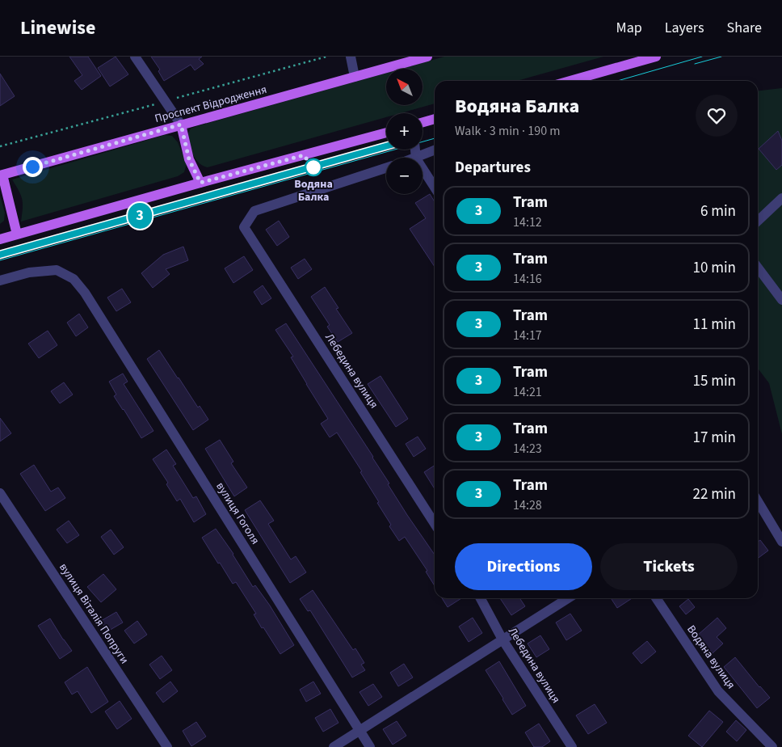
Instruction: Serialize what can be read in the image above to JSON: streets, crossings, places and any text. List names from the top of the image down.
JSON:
{
  "streets": {
    "main road": ["Проспект Відродження"],
    "street": [
      "Лебедина вулиця",
      "вулиця Гоголя",
      "вулиця Віталія Попруги",
      "Водяна вулиця"
    ]
  },
  "places": ["Водяна Балка"],
  "lines": ["tram line 3"],
  "north": "top left",
  "page": {
    "header": "Linewise",
    "nav": ["Map", "Layers", "Share"],
    "on_map": "3",
    "map_buttons": ["+", "−"],
    "heading": [
      ["Водяна Балка", "Walk · 3 min · 190 m"],
      "Departures"
    ],
    "list": [
      {
        "mark": "3",
        "name": "Tram",
        "note": "14:12",
        "value": "6 min"
      },
      {
        "mark": "3",
        "name": "Tram",
        "note": "14:16",
        "value": "10 min"
      },
      {
        "mark": "3",
        "name": "Tram",
        "note": "14:17",
        "value": "11 min"
      },
      {
        "mark": "3",
        "name": "Tram",
        "note": "14:21",
        "value": "15 min"
      },
      {
        "mark": "3",
        "name": "Tram",
        "note": "14:23",
        "value": "17 min"
      },
      {
        "mark": "3",
        "name": "Tram",
        "note": "14:28",
        "value": "22 min"
      }
    ],
    "buttons": ["Directions", "Tickets"]
  }
}
